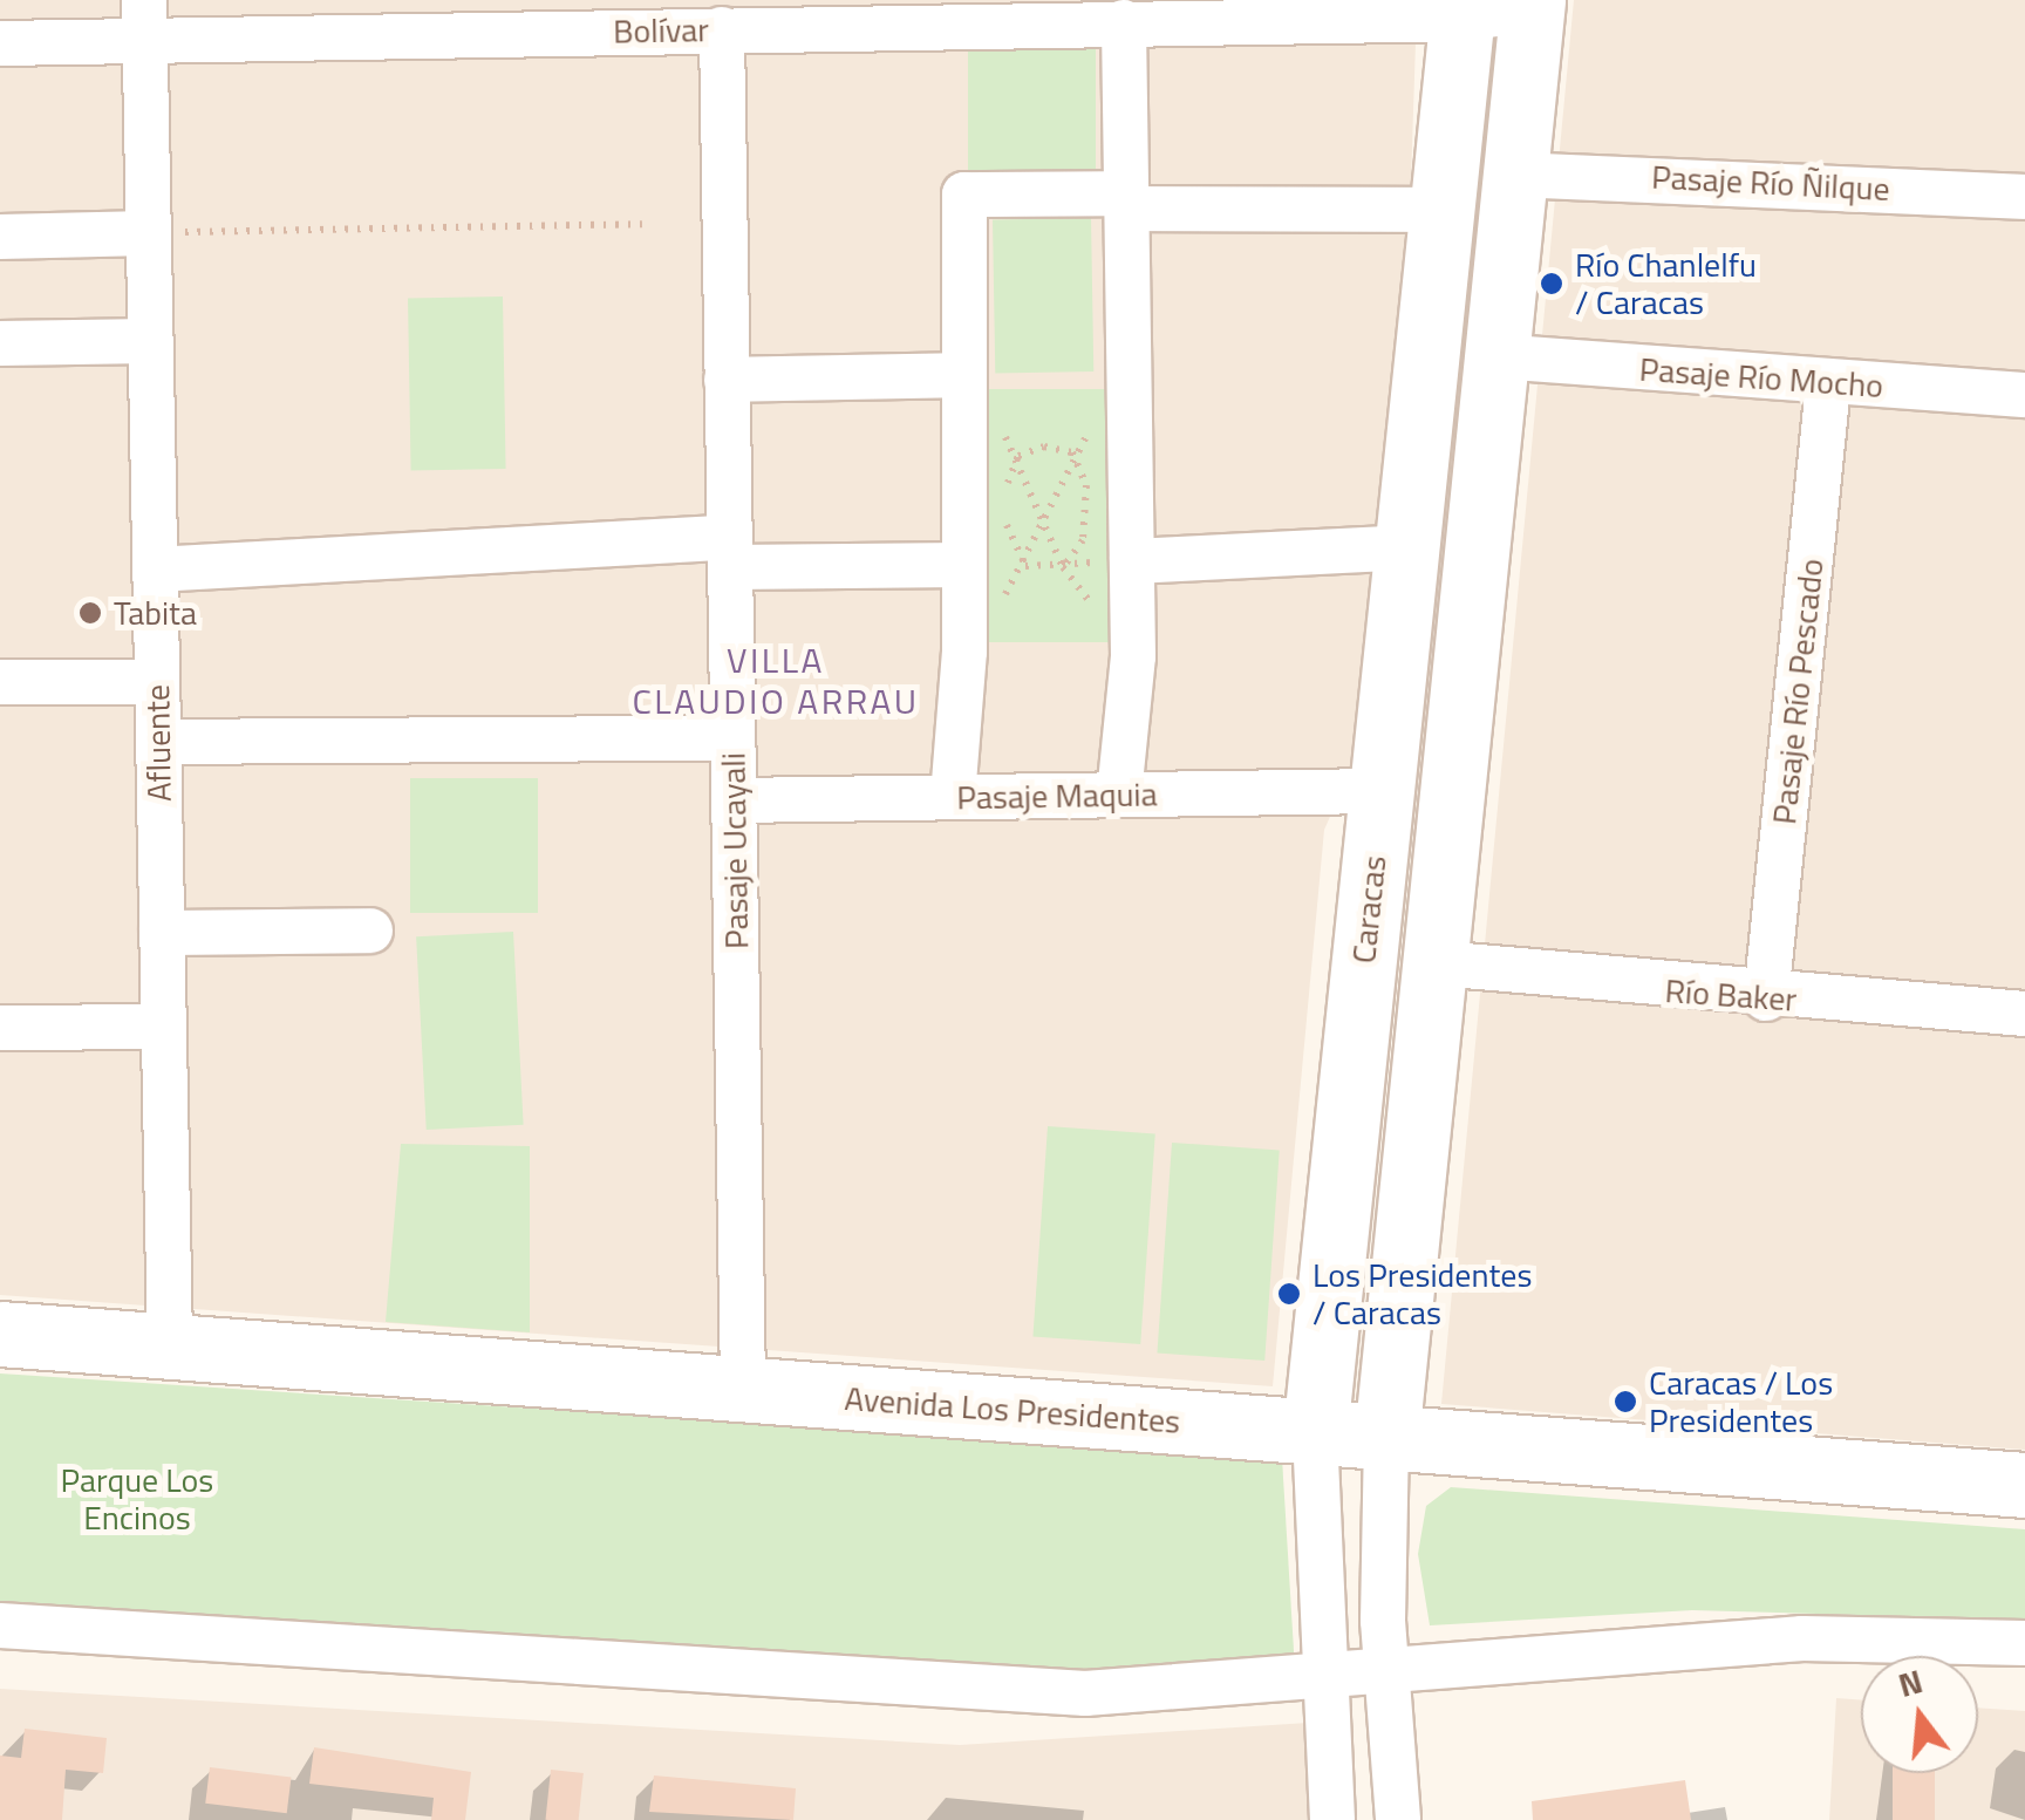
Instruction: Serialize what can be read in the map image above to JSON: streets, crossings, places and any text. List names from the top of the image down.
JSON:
{
  "streets": {
    "street": [
      "Bolívar",
      "Pasaje Río Ñilque",
      "Pasaje Río Mocho",
      "Pasaje Río Pescado",
      "Afluente",
      "Pasaje Maquia",
      "Pasaje Ucayali",
      "Caracas",
      "Río Baker",
      "Avenida Los Presidentes"
    ]
  },
  "crossings": [
    ["Bolívar", "Afluente"],
    ["Bolívar", "Pasaje Ucayali"],
    ["Bolívar", "Caracas"],
    ["Pasaje Río Mocho", "Pasaje Río Pescado"],
    ["Pasaje Río Pescado", "Río Baker"],
    ["Afluente", "Avenida Los Presidentes"],
    ["Pasaje Maquia", "Pasaje Ucayali"],
    ["Pasaje Maquia", "Caracas"],
    ["Pasaje Ucayali", "Avenida Los Presidentes"],
    ["Caracas", "Avenida Los Presidentes"]
  ],
  "districts": ["VILLA CLAUDIO ARRAU"],
  "parks": ["Parque Los Encinos"],
  "places": [
    "Río Chanlelfu / Caracas",
    "Tabita",
    "Los Presidentes / Caracas",
    "Caracas / Los Presidentes"
  ],
  "north": "top"
}
